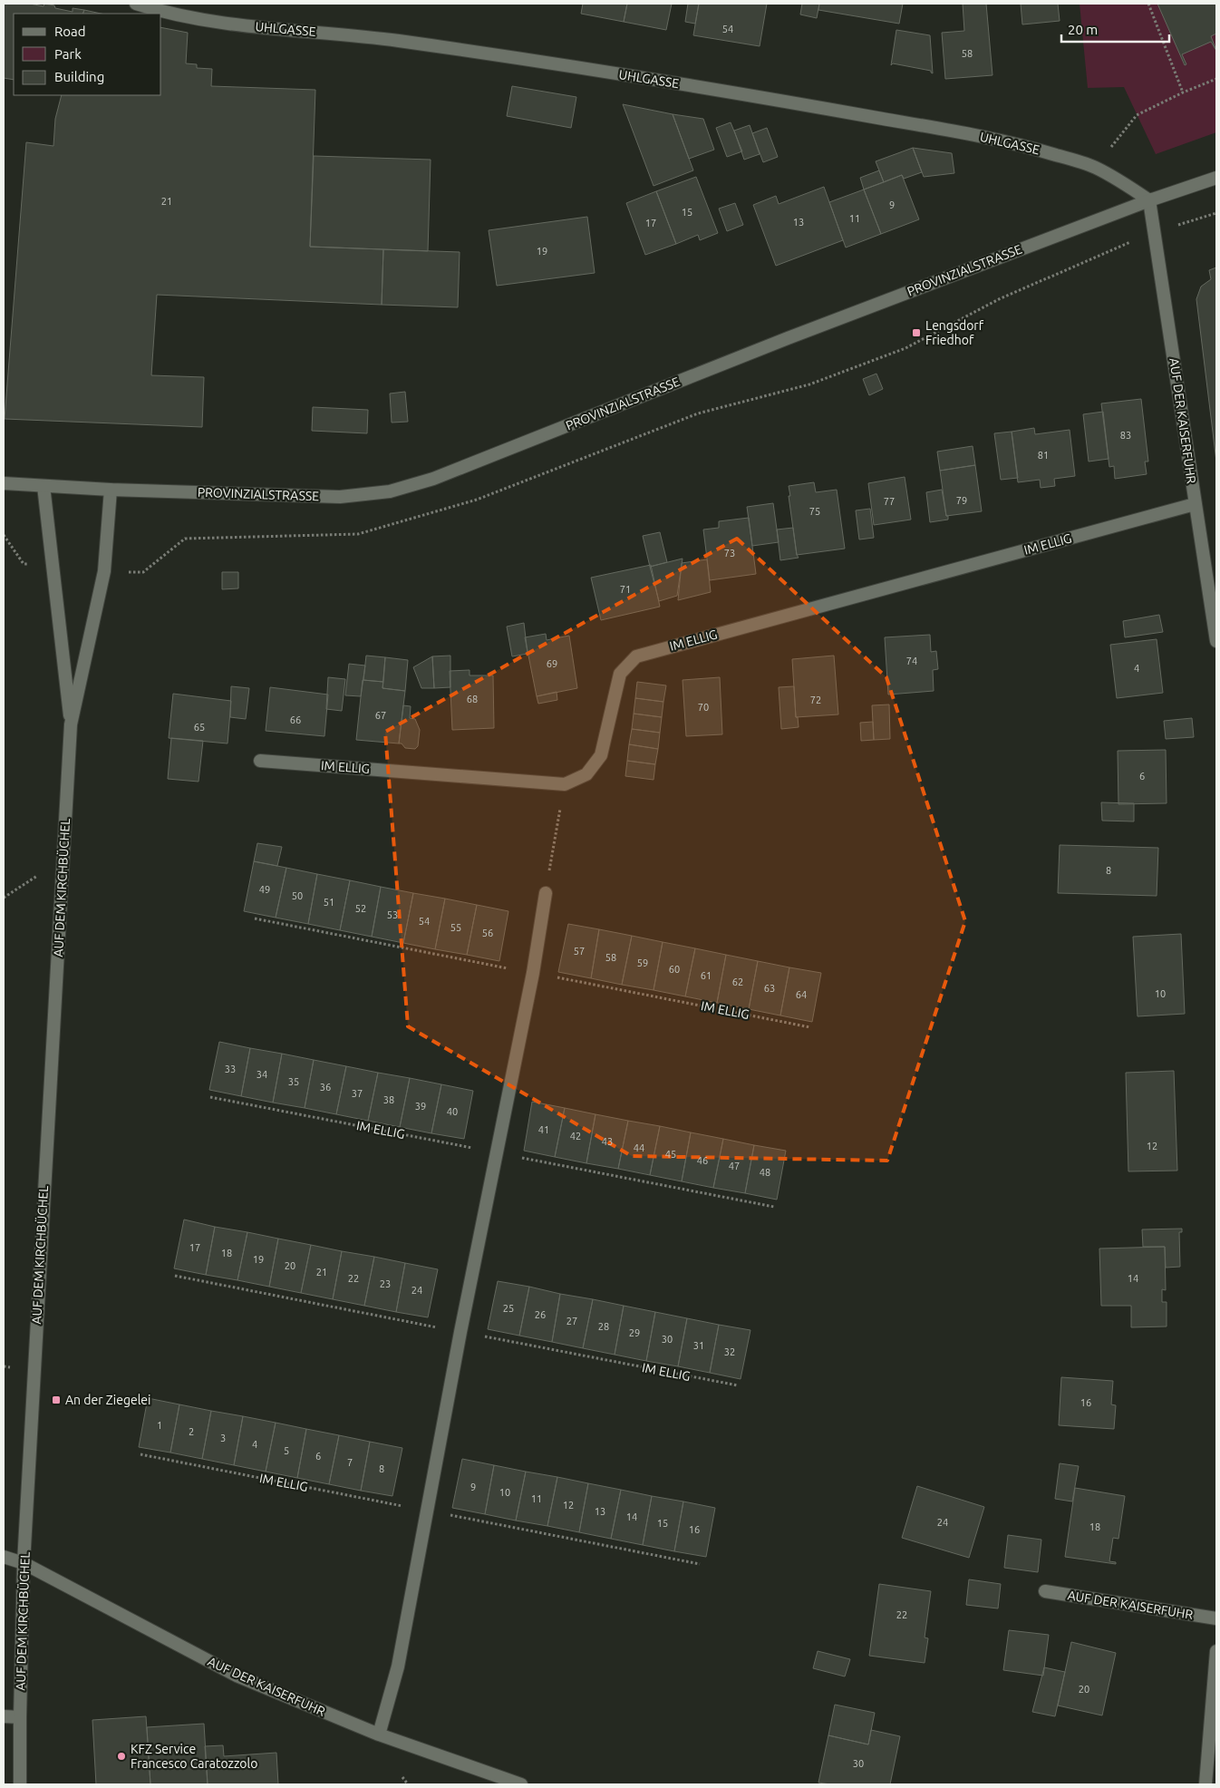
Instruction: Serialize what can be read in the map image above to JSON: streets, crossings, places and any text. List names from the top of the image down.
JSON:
{
  "streets": {
    "street": [
      "UHLGASSE",
      "PROVINZIALSTRASSE",
      "AUF DER KAISERFUHR",
      "IM ELLIG",
      "AUF DEM KIRCHBÜCHEL"
    ]
  },
  "crossings": [
    ["UHLGASSE", "PROVINZIALSTRASSE"],
    ["UHLGASSE", "AUF DER KAISERFUHR"],
    ["PROVINZIALSTRASSE", "AUF DER KAISERFUHR"],
    ["PROVINZIALSTRASSE", "AUF DEM KIRCHBÜCHEL"],
    ["AUF DER KAISERFUHR", "IM ELLIG"],
    ["AUF DER KAISERFUHR", "AUF DEM KIRCHBÜCHEL"]
  ],
  "places": {
    "transit": ["Lengsdorf Friedhof", "An der Ziegelei"],
    "other": ["KFZ Service Francesco Caratozzolo"]
  },
  "house_numbers": [
    "54",
    "58",
    "21",
    "9",
    "15",
    "11",
    "13",
    "17",
    "19",
    "83",
    "81",
    "79",
    "77",
    "75",
    "73",
    "71",
    "74",
    "69",
    "4",
    "68",
    "72",
    "70",
    "67",
    "66",
    "65",
    "6",
    "8",
    "49",
    "50",
    "51",
    "52",
    "53",
    "54",
    "55",
    "56",
    "57",
    "58",
    "59",
    "60",
    "61",
    "62",
    "63",
    "10",
    "64",
    "33",
    "34",
    "35",
    "36",
    "37",
    "38",
    "39",
    "40",
    "41",
    "42",
    "43",
    "12",
    "44",
    "45",
    "46",
    "47",
    "48",
    "17",
    "18",
    "19",
    "20",
    "21",
    "22",
    "14",
    "23",
    "24",
    "25",
    "26",
    "27",
    "28",
    "29",
    "30",
    "31",
    "32",
    "16",
    "1",
    "2",
    "3",
    "4",
    "5",
    "6",
    "7",
    "8",
    "9",
    "10",
    "11",
    "12",
    "13",
    "14",
    "24",
    "15",
    "18",
    "16",
    "22",
    "20",
    "30"
  ],
  "legend": ["Road", "Park", "Building"],
  "scale_bar": "20 m"
}
